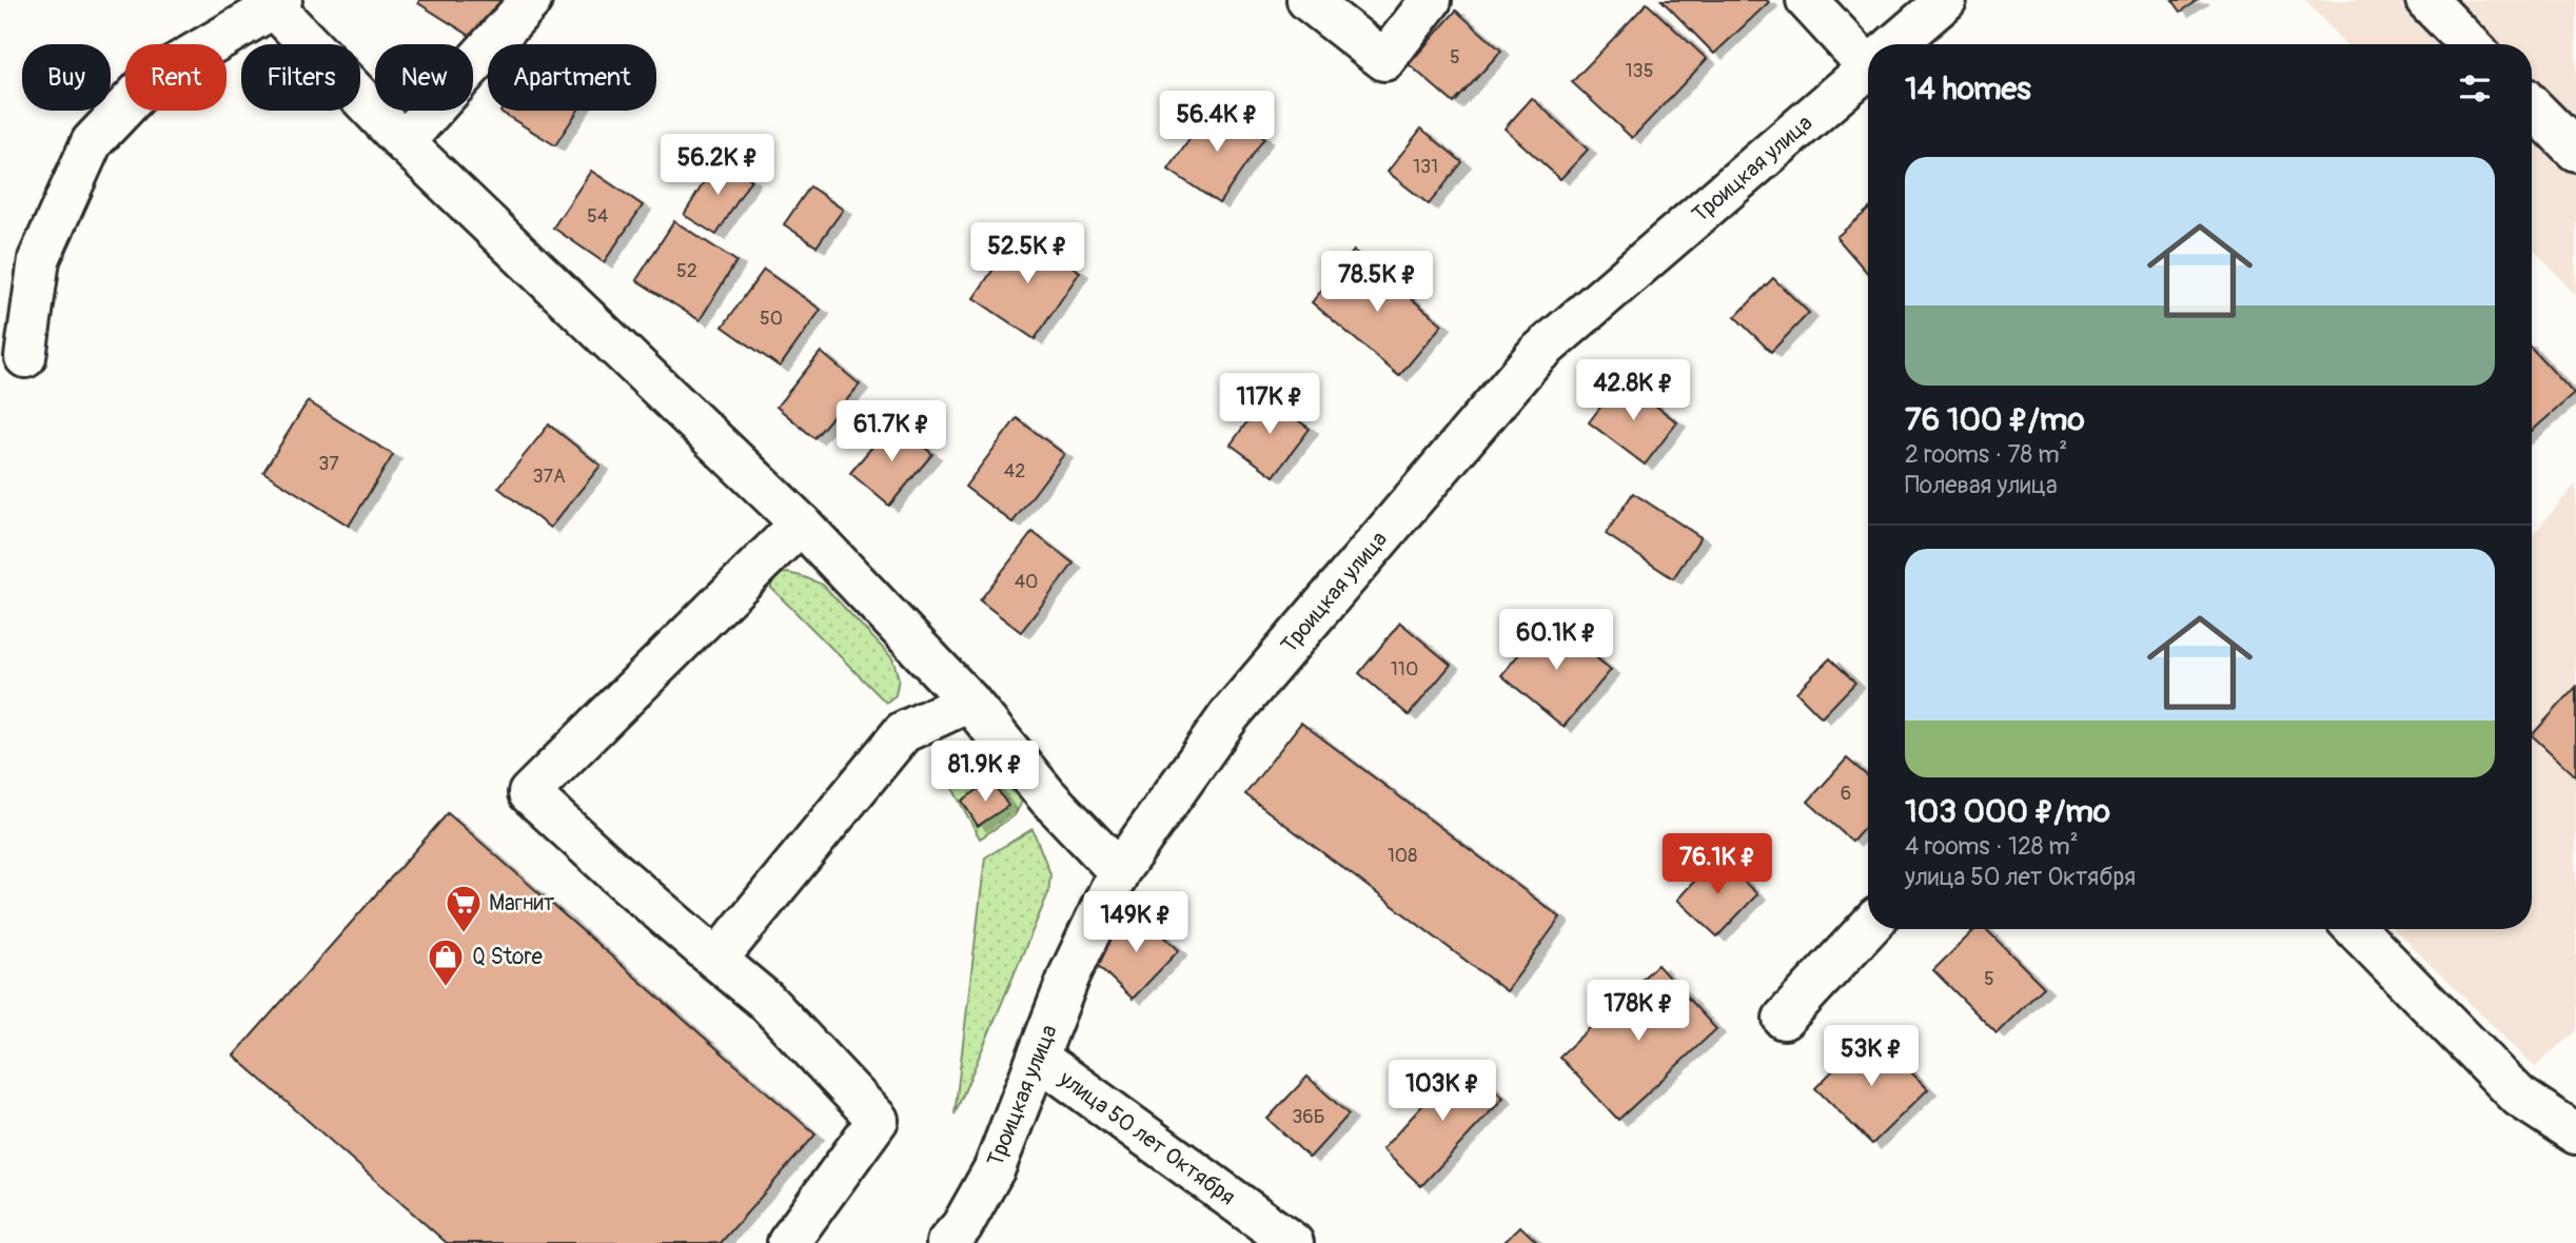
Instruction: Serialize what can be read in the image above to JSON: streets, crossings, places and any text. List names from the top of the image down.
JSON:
{
  "streets": {
    "street": ["Троицкая улица", "улица 50 лет Октября"]
  },
  "crossings": [
    ["Троицкая улица", "улица 50 лет Октября"]
  ],
  "places": {
    "supermarket": ["Магнит"],
    "shop": ["Q Store"]
  },
  "house_numbers": [
    "5",
    "135",
    "131",
    "54",
    "52",
    "50",
    "37",
    "42",
    "37А",
    "40",
    "110",
    "6",
    "108",
    "5",
    "36Б"
  ],
  "page": {
    "chip": [
      "Buy",
      "Rent",
      "Filters",
      "New",
      "Apartment"
    ],
    "heading": "14 homes",
    "price": [
      "56.4K ₽",
      "56.2K ₽",
      "52.5K ₽",
      "78.5K ₽",
      "42.8K ₽",
      "117K ₽",
      "61.7K ₽",
      "60.1K ₽",
      "81.9K ₽",
      "76.1K ₽",
      "149K ₽",
      "178K ₽",
      "53K ₽",
      "103K ₽"
    ],
    "list": [
      {
        "name": "76 100 ₽/mo",
        "note": "2 rooms · 78 m² · Полевая улица"
      },
      {
        "name": "103 000 ₽/mo",
        "note": "4 rooms · 128 m² · улица 50 лет Октября"
      }
    ]
  }
}
